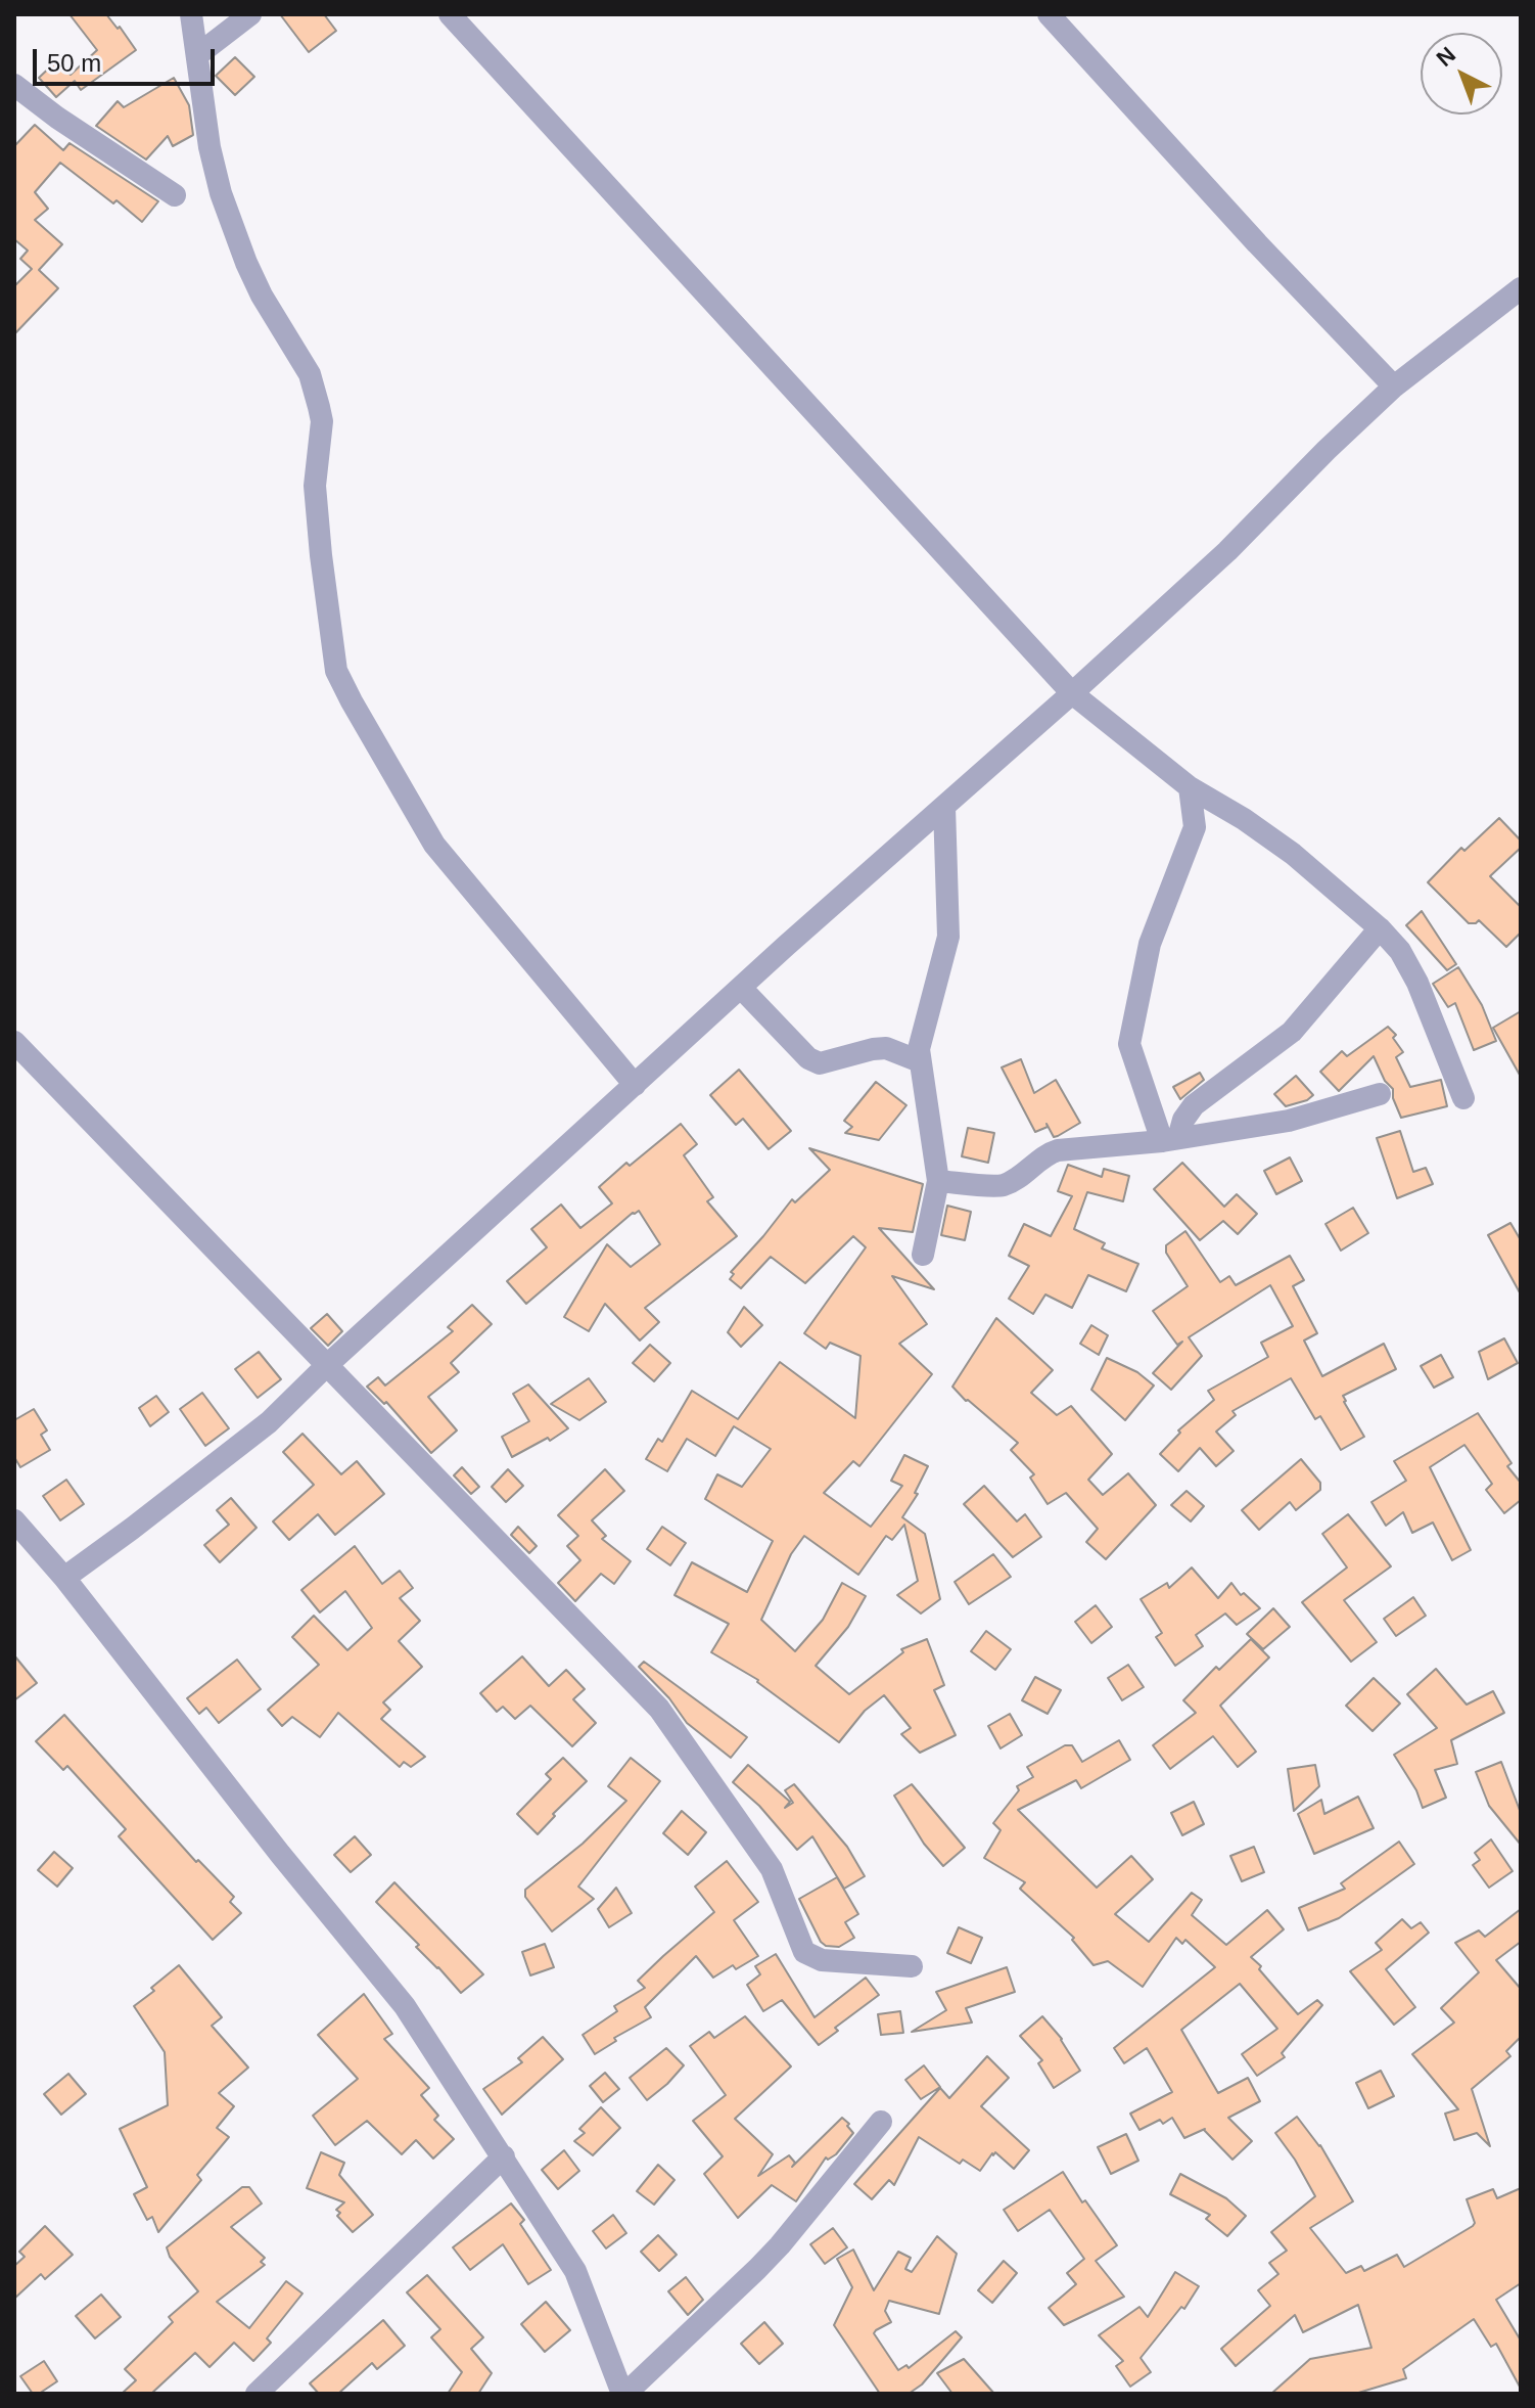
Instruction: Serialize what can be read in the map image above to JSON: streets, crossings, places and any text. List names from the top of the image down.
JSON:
{
  "scale_bar": "50 m",
  "north": "top left"
}
